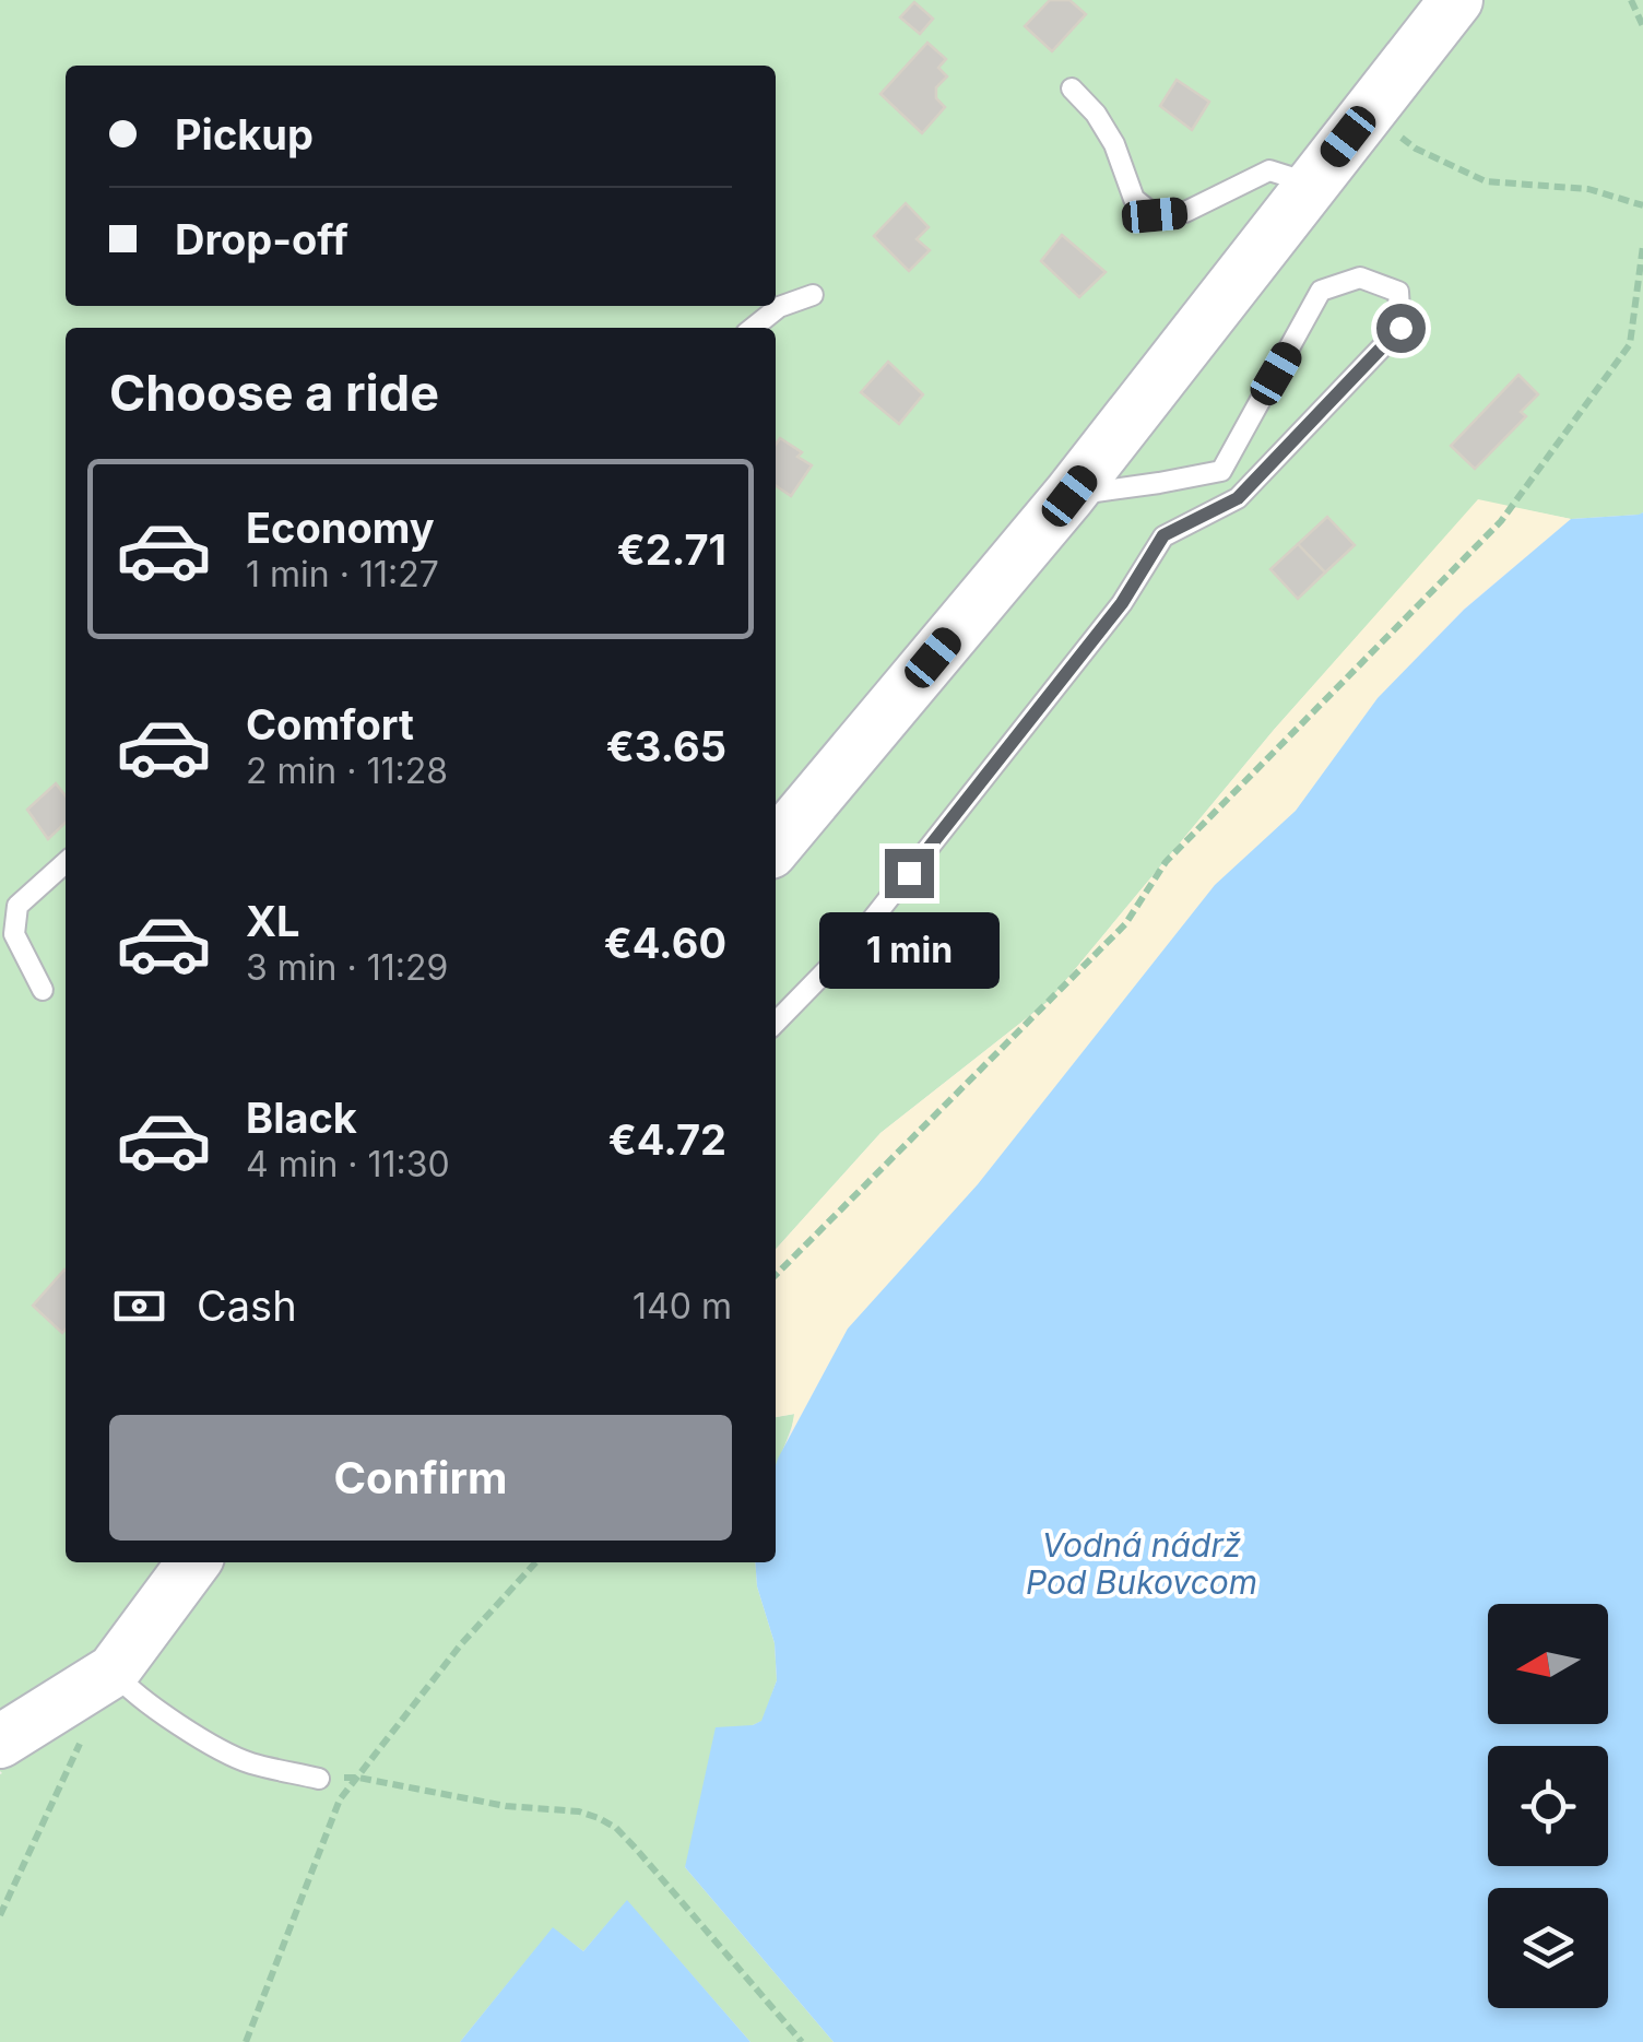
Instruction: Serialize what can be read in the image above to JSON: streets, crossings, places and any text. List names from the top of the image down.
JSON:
{
  "water": ["Vodná nádrž Pod Bukovcom"],
  "north": "left",
  "page": {
    "banner": ["Pickup", "Drop-off"],
    "heading": "Choose a ride",
    "list": [
      {
        "name": "Economy",
        "note": "1 min · 11:27",
        "value": "€2.71"
      },
      {
        "name": "Comfort",
        "note": "2 min · 11:28",
        "value": "€3.65"
      },
      {
        "name": "XL",
        "note": "3 min · 11:29",
        "value": "€4.60"
      },
      {
        "name": "Black",
        "note": "4 min · 11:30",
        "value": "€4.72"
      }
    ],
    "bubble": "1 min",
    "pay": ["Cash", "140 m"],
    "buttons": "Confirm"
  }
}
